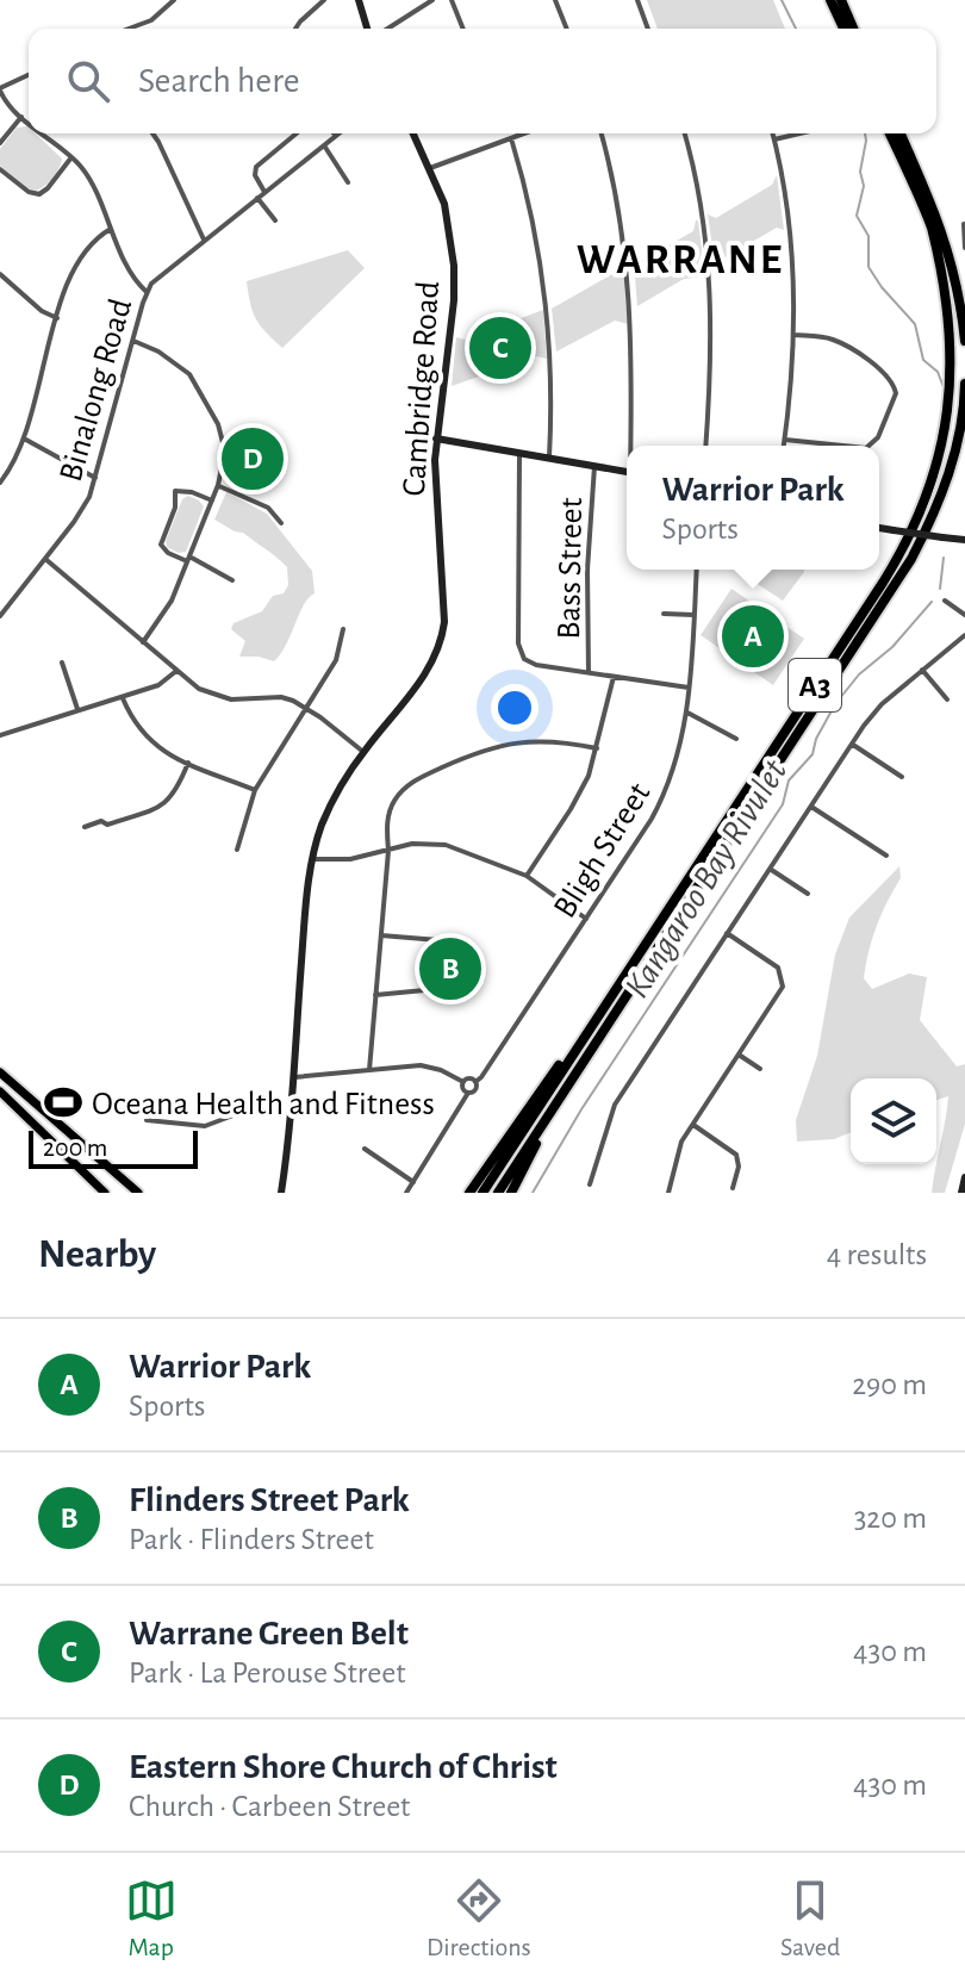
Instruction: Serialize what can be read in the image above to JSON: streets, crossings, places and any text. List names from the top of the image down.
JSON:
{
  "streets": {
    "highway": ["A3"],
    "main road": ["Cambridge Road"],
    "street": ["Binalong Road", "Bass Street", "Bligh Street"]
  },
  "districts": ["WARRANE"],
  "water": ["Kangaroo Bay Rivulet"],
  "places": {
    "sports": ["Oceana Health and Fitness"]
  },
  "scale_bar": "200 m",
  "page": {
    "search": "Search here",
    "pins": [
      "C",
      "D",
      "A",
      "B"
    ],
    "popup": ["Warrior Park", "Sports"],
    "scale": "200 m",
    "heading": ["Nearby", "4 results"],
    "list": [
      {
        "mark": "A",
        "name": "Warrior Park",
        "note": "Sports",
        "value": "290 m"
      },
      {
        "mark": "B",
        "name": "Flinders Street Park",
        "note": "Park · Flinders Street",
        "value": "320 m"
      },
      {
        "mark": "C",
        "name": "Warrane Green Belt",
        "note": "Park · La Perouse Street",
        "value": "430 m"
      },
      {
        "mark": "D",
        "name": "Eastern Shore Church of Christ",
        "note": "Church · Carbeen Street",
        "value": "430 m"
      }
    ],
    "nav": ["Map", "Directions", "Saved"]
  }
}
